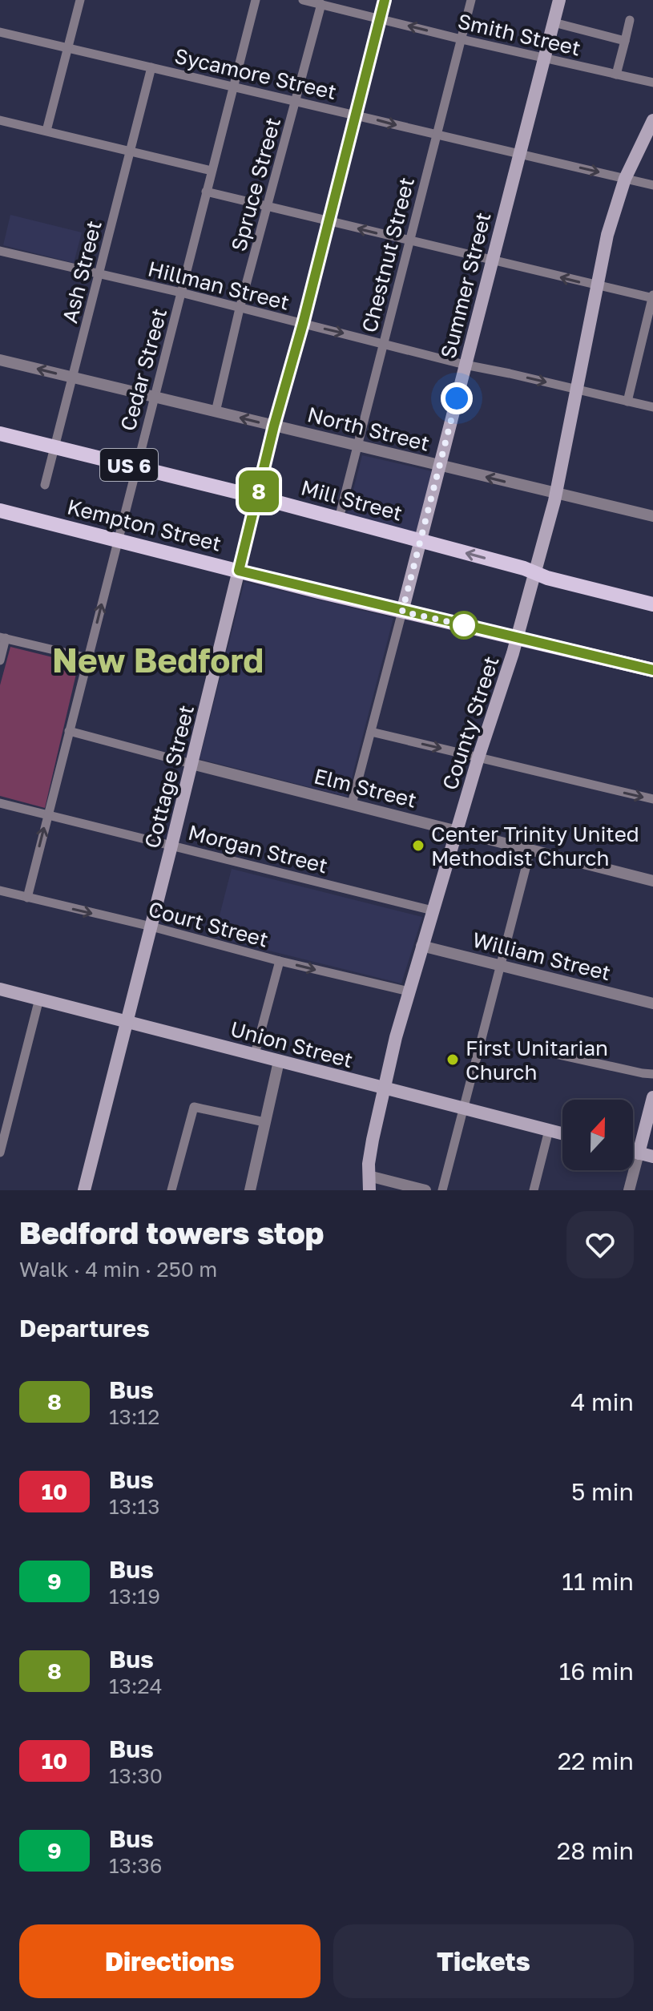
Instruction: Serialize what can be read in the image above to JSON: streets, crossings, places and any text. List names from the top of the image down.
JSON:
{
  "streets": {
    "main road": [
      "Summer Street",
      "US 6",
      "Mill Street",
      "Kempton Street",
      "County Street",
      "Cottage Street",
      "Union Street"
    ],
    "street": [
      "Smith Street",
      "Sycamore Street",
      "Spruce Street",
      "Chestnut Street",
      "Ash Street",
      "Hillman Street",
      "Cedar Street",
      "North Street",
      "Elm Street",
      "Morgan Street",
      "Court Street",
      "William Street"
    ]
  },
  "crossings": [
    ["Smith Street", "Spruce Street"],
    ["Smith Street", "Chestnut Street"],
    ["Smith Street", "Summer Street"],
    ["Smith Street", "Cottage Street"],
    ["Sycamore Street", "Spruce Street"],
    ["Sycamore Street", "Chestnut Street"],
    ["Sycamore Street", "Ash Street"],
    ["Sycamore Street", "Summer Street"],
    ["Sycamore Street", "Cedar Street"],
    ["Sycamore Street", "County Street"],
    ["Sycamore Street", "Cottage Street"],
    ["Spruce Street", "Hillman Street"],
    ["Spruce Street", "North Street"],
    ["Chestnut Street", "Hillman Street"],
    ["Chestnut Street", "North Street"],
    ["Chestnut Street", "Mill Street"],
    ["Ash Street", "Hillman Street"],
    ["Ash Street", "North Street"],
    ["Ash Street", "Mill Street"],
    ["Hillman Street", "Summer Street"],
    ["Hillman Street", "Cedar Street"],
    ["Hillman Street", "County Street"],
    ["Hillman Street", "Cottage Street"],
    ["Summer Street", "North Street"],
    ["Summer Street", "Mill Street"],
    ["Summer Street", "Kempton Street"],
    ["Summer Street", "Elm Street"],
    ["Cedar Street", "North Street"],
    ["Cedar Street", "Mill Street"],
    ["Cedar Street", "Kempton Street"],
    ["Cedar Street", "Elm Street"],
    ["Cedar Street", "Morgan Street"],
    ["Cedar Street", "Court Street"],
    ["North Street", "County Street"],
    ["North Street", "Cottage Street"],
    ["Mill Street", "County Street"],
    ["Mill Street", "Cottage Street"],
    ["Kempton Street", "County Street"],
    ["Kempton Street", "Cottage Street"],
    ["County Street", "Elm Street"],
    ["County Street", "Morgan Street"],
    ["County Street", "Court Street"],
    ["County Street", "William Street"],
    ["County Street", "Union Street"],
    ["Cottage Street", "Elm Street"],
    ["Cottage Street", "Morgan Street"],
    ["Cottage Street", "Court Street"],
    ["Cottage Street", "Union Street"]
  ],
  "one_way": ["North Street", "Court Street"],
  "districts": ["New Bedford"],
  "places": ["Center Trinity United Methodist Church", "First Unitarian Church"],
  "lines": ["bus line 8"],
  "north": "top",
  "page": {
    "on_map": "8",
    "heading": [
      ["Bedford towers stop", "Walk · 4 min · 250 m"],
      "Departures"
    ],
    "list": [
      {
        "mark": "8",
        "name": "Bus",
        "note": "13:12",
        "value": "4 min"
      },
      {
        "mark": "10",
        "name": "Bus",
        "note": "13:13",
        "value": "5 min"
      },
      {
        "mark": "9",
        "name": "Bus",
        "note": "13:19",
        "value": "11 min"
      },
      {
        "mark": "8",
        "name": "Bus",
        "note": "13:24",
        "value": "16 min"
      },
      {
        "mark": "10",
        "name": "Bus",
        "note": "13:30",
        "value": "22 min"
      },
      {
        "mark": "9",
        "name": "Bus",
        "note": "13:36",
        "value": "28 min"
      }
    ],
    "buttons": ["Directions", "Tickets"]
  }
}
